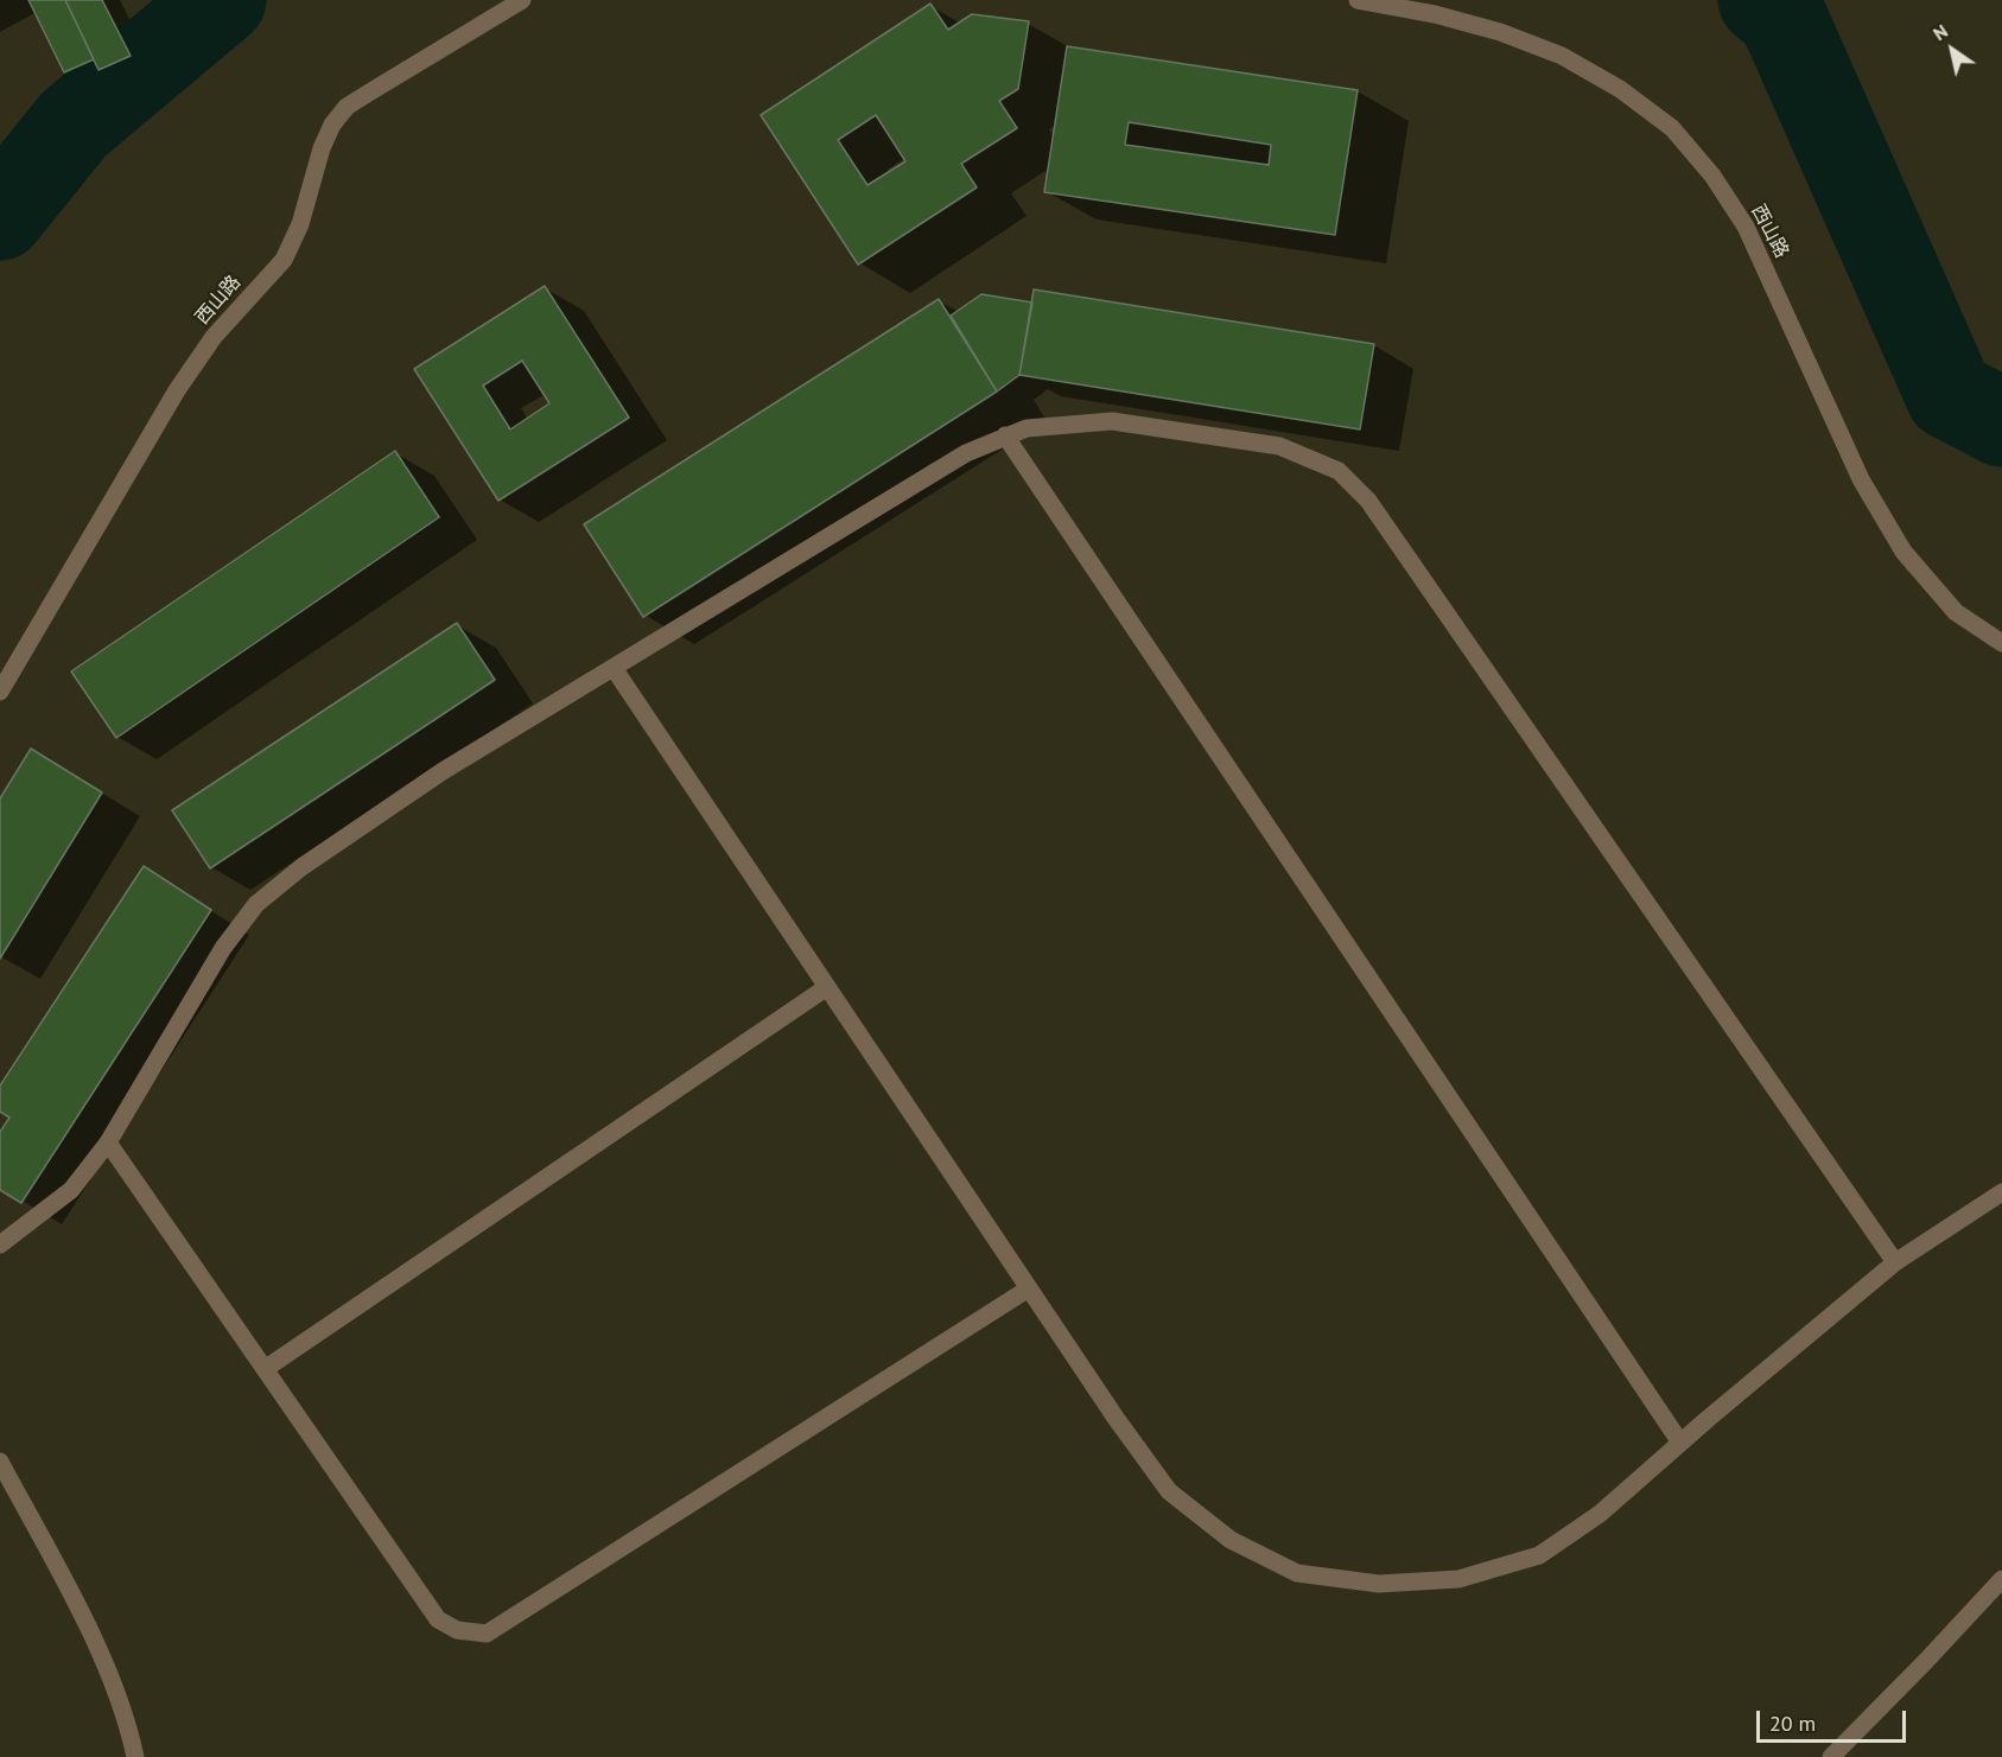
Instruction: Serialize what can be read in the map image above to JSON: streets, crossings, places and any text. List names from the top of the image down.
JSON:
{
  "streets": {
    "street": ["西山路"]
  },
  "scale_bar": "20 m",
  "north": "top left"
}
